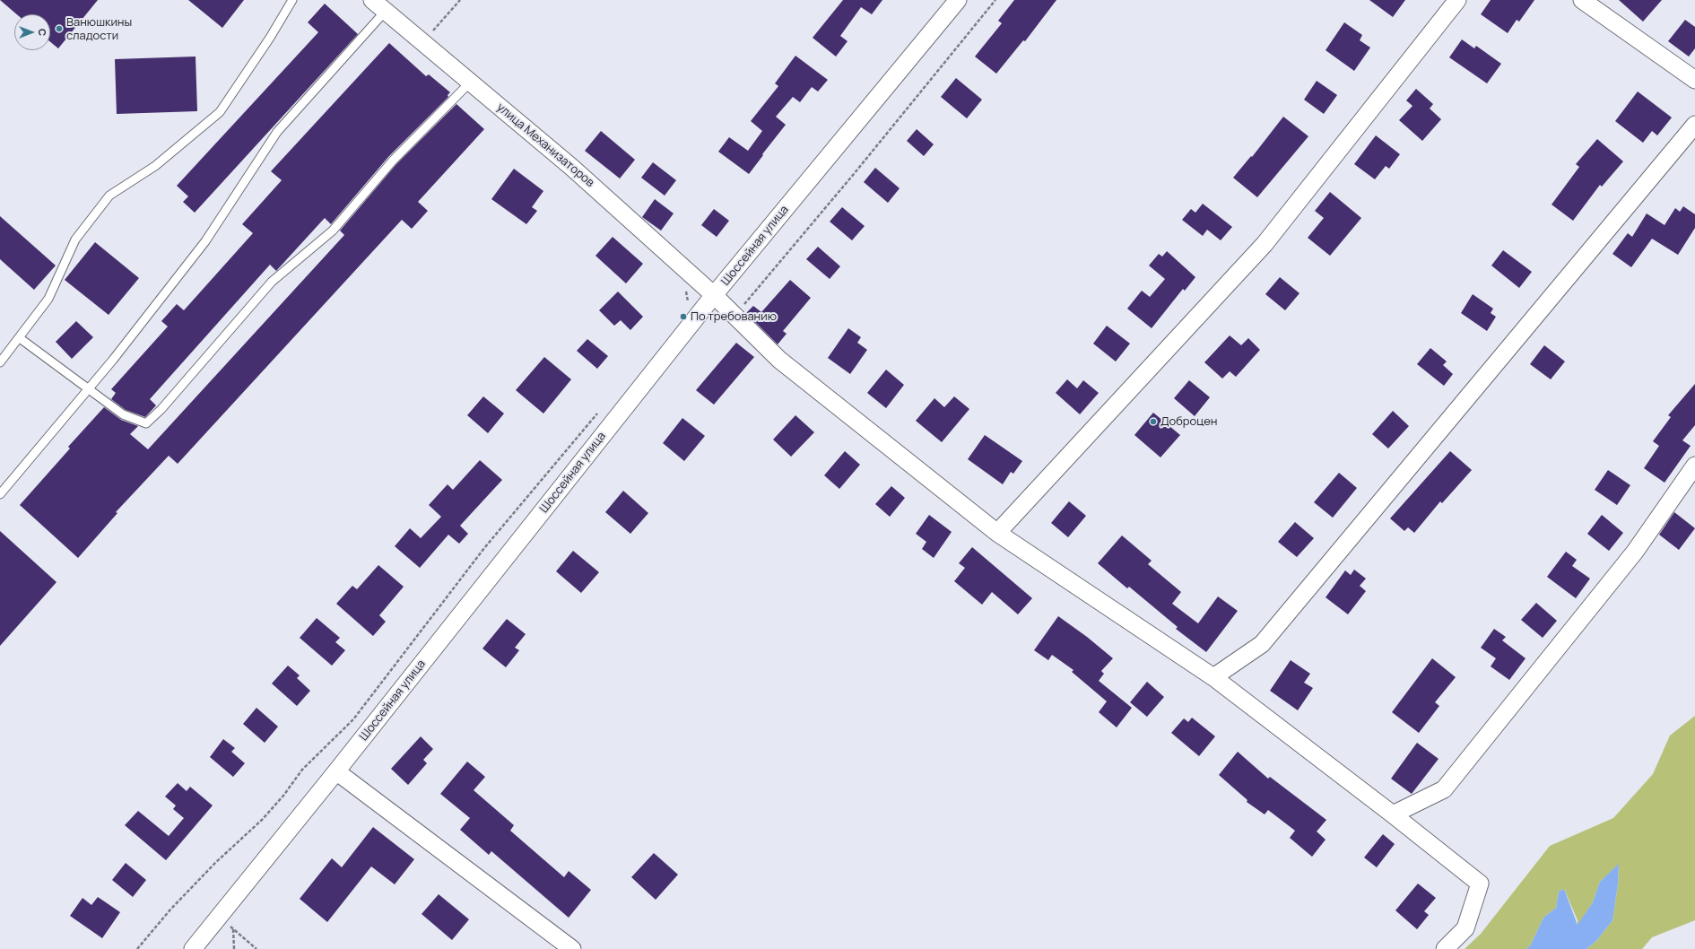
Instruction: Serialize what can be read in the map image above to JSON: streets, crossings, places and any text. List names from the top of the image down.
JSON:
{
  "streets": {
    "street": ["улица Механизаторов", "Шоссейная улица"]
  },
  "crossings": [
    ["улица Механизаторов", "Шоссейная улица"]
  ],
  "places": ["Ванюшкины сладости", "По требованию", "Доброцен"],
  "north": "right"
}
